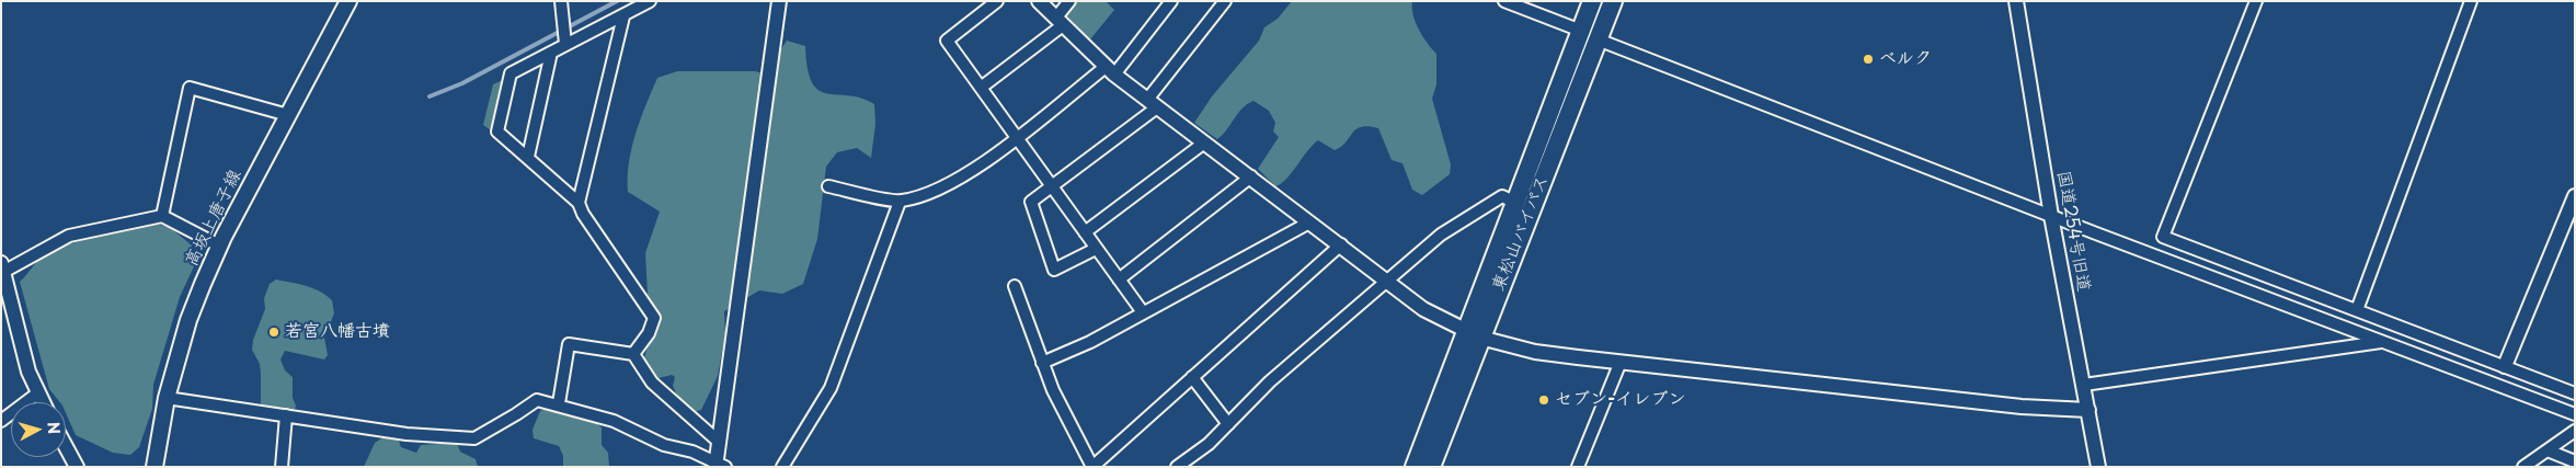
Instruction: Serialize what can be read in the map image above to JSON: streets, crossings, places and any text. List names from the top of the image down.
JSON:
{
  "streets": {
    "highway": ["東松山バイパス"],
    "main road": ["高坂上唐子線"],
    "street": ["国道254号旧道"]
  },
  "places": ["ベルク", "若宮八幡古墳", "セブン-イレブン"],
  "north": "right"
}
